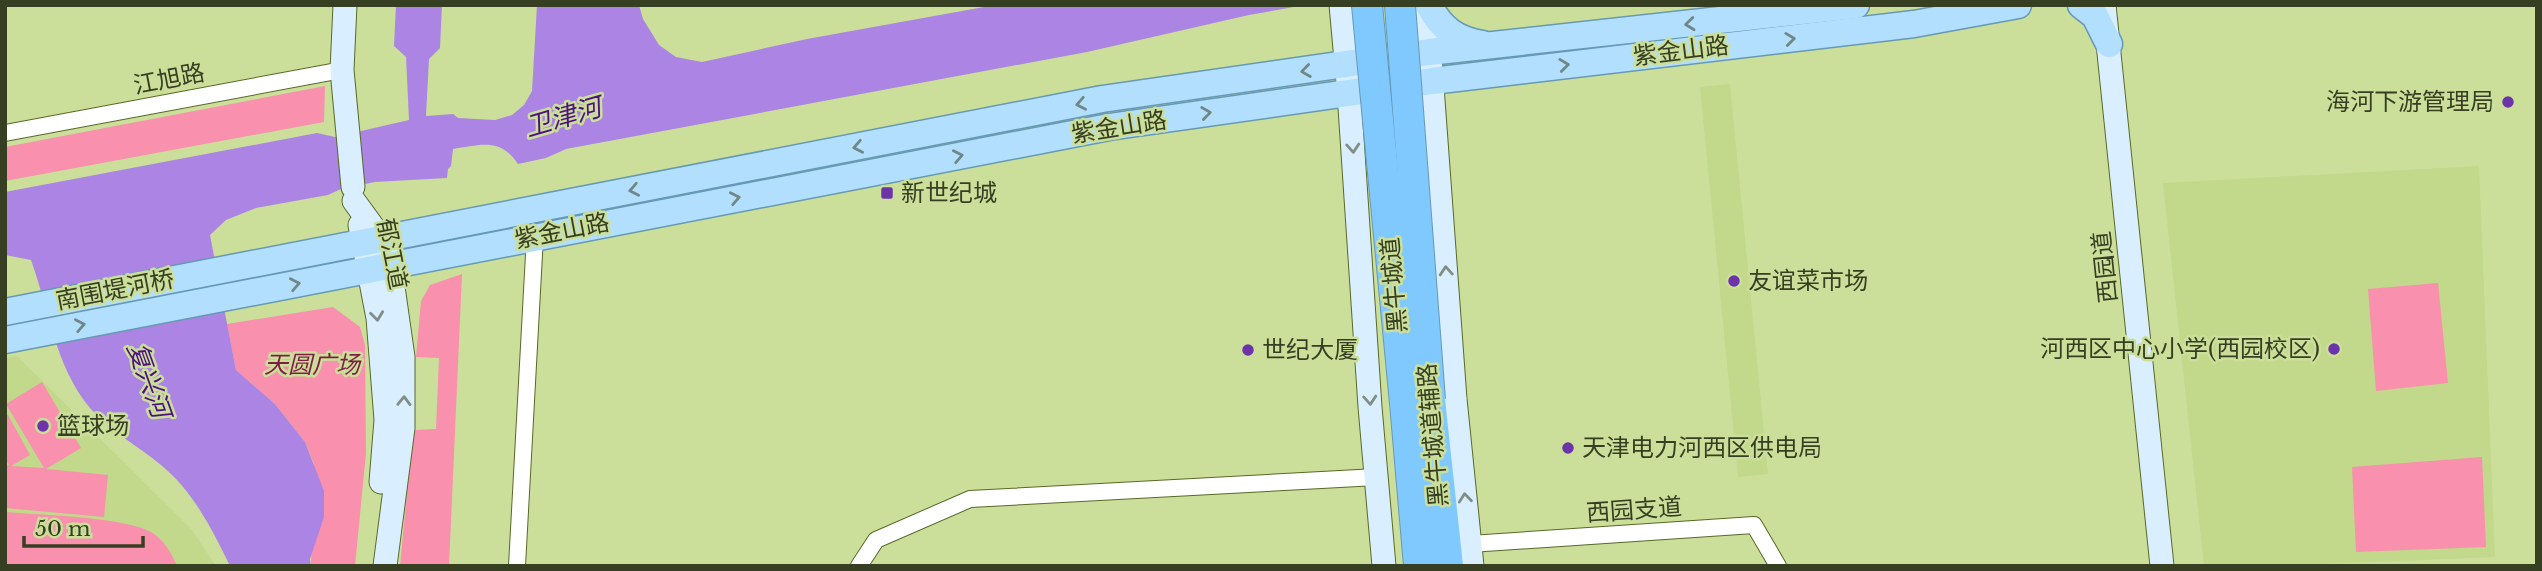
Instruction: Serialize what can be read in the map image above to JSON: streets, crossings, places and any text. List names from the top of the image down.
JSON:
{
  "streets": {
    "highway": ["黑牛城道"],
    "main road": [
      "紫金山路",
      "郁江道",
      "西园道",
      "南围堤河桥",
      "黑牛城道辅路"
    ],
    "street": ["江旭路", "西园支道"]
  },
  "crossings": [
    ["紫金山路", "郁江道"],
    ["紫金山路", "南围堤河桥"],
    ["紫金山路", "黑牛城道辅路"],
    ["江旭路", "郁江道"],
    ["黑牛城道辅路", "西园支道"]
  ],
  "water": ["卫津河", "复兴河"],
  "parks": ["天圆广场"],
  "places": {
    "other": [
      "海河下游管理局",
      "友谊菜市场",
      "河西区中心小学(西园校区)",
      "世纪大厦",
      "篮球场",
      "天津电力河西区供电局"
    ],
    "transit": ["新世纪城"]
  },
  "scale_bar": "50 m"
}
